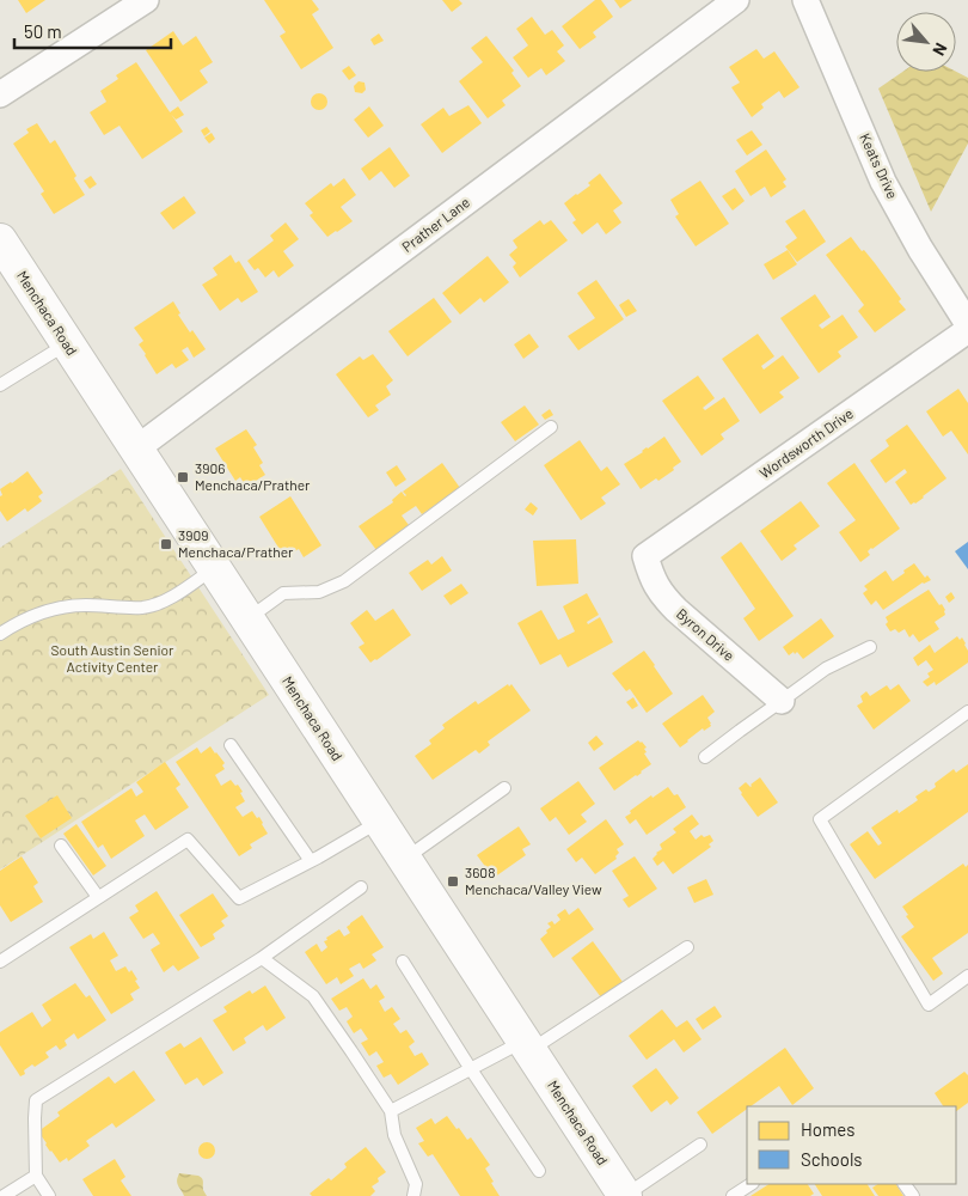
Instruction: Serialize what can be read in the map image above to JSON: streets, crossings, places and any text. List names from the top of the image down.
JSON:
{
  "streets": {
    "main road": ["Menchaca Road"],
    "street": [
      "Keats Drive",
      "Prather Lane",
      "Wordsworth Drive",
      "Byron Drive"
    ]
  },
  "crossings": [
    ["Prather Lane", "Menchaca Road"],
    ["Wordsworth Drive", "Byron Drive"]
  ],
  "parks": ["South Austin Senior Activity Center"],
  "places": {
    "transit": ["3906 Menchaca/Prather", "3909 Menchaca/Prather", "3608 Menchaca/Valley View"]
  },
  "legend": ["Homes", "Schools"],
  "scale_bar": "50 m",
  "north": "bottom right"
}
